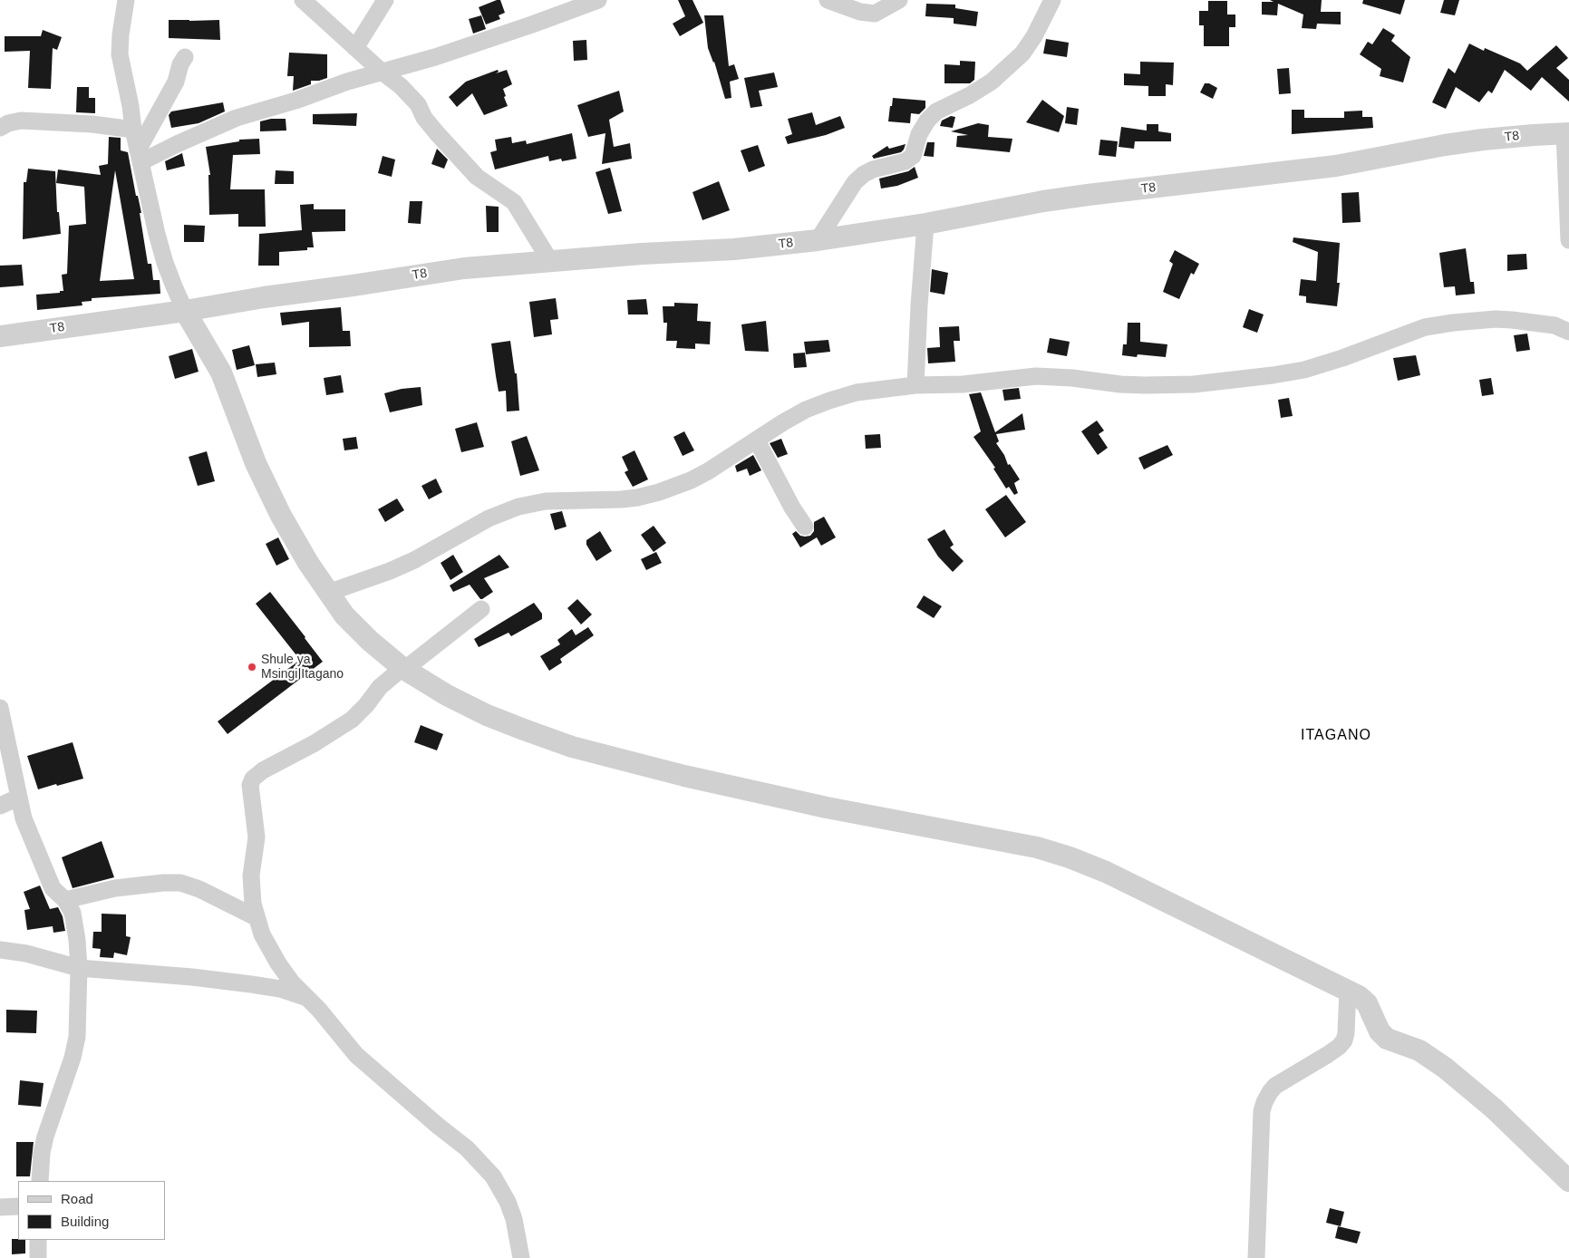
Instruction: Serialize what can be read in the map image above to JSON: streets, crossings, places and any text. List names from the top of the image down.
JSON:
{
  "streets": {
    "street": ["T8"]
  },
  "districts": ["ITAGANO"],
  "places": ["Shule ya Msingi Itagano"],
  "legend": ["Road", "Building"]
}
